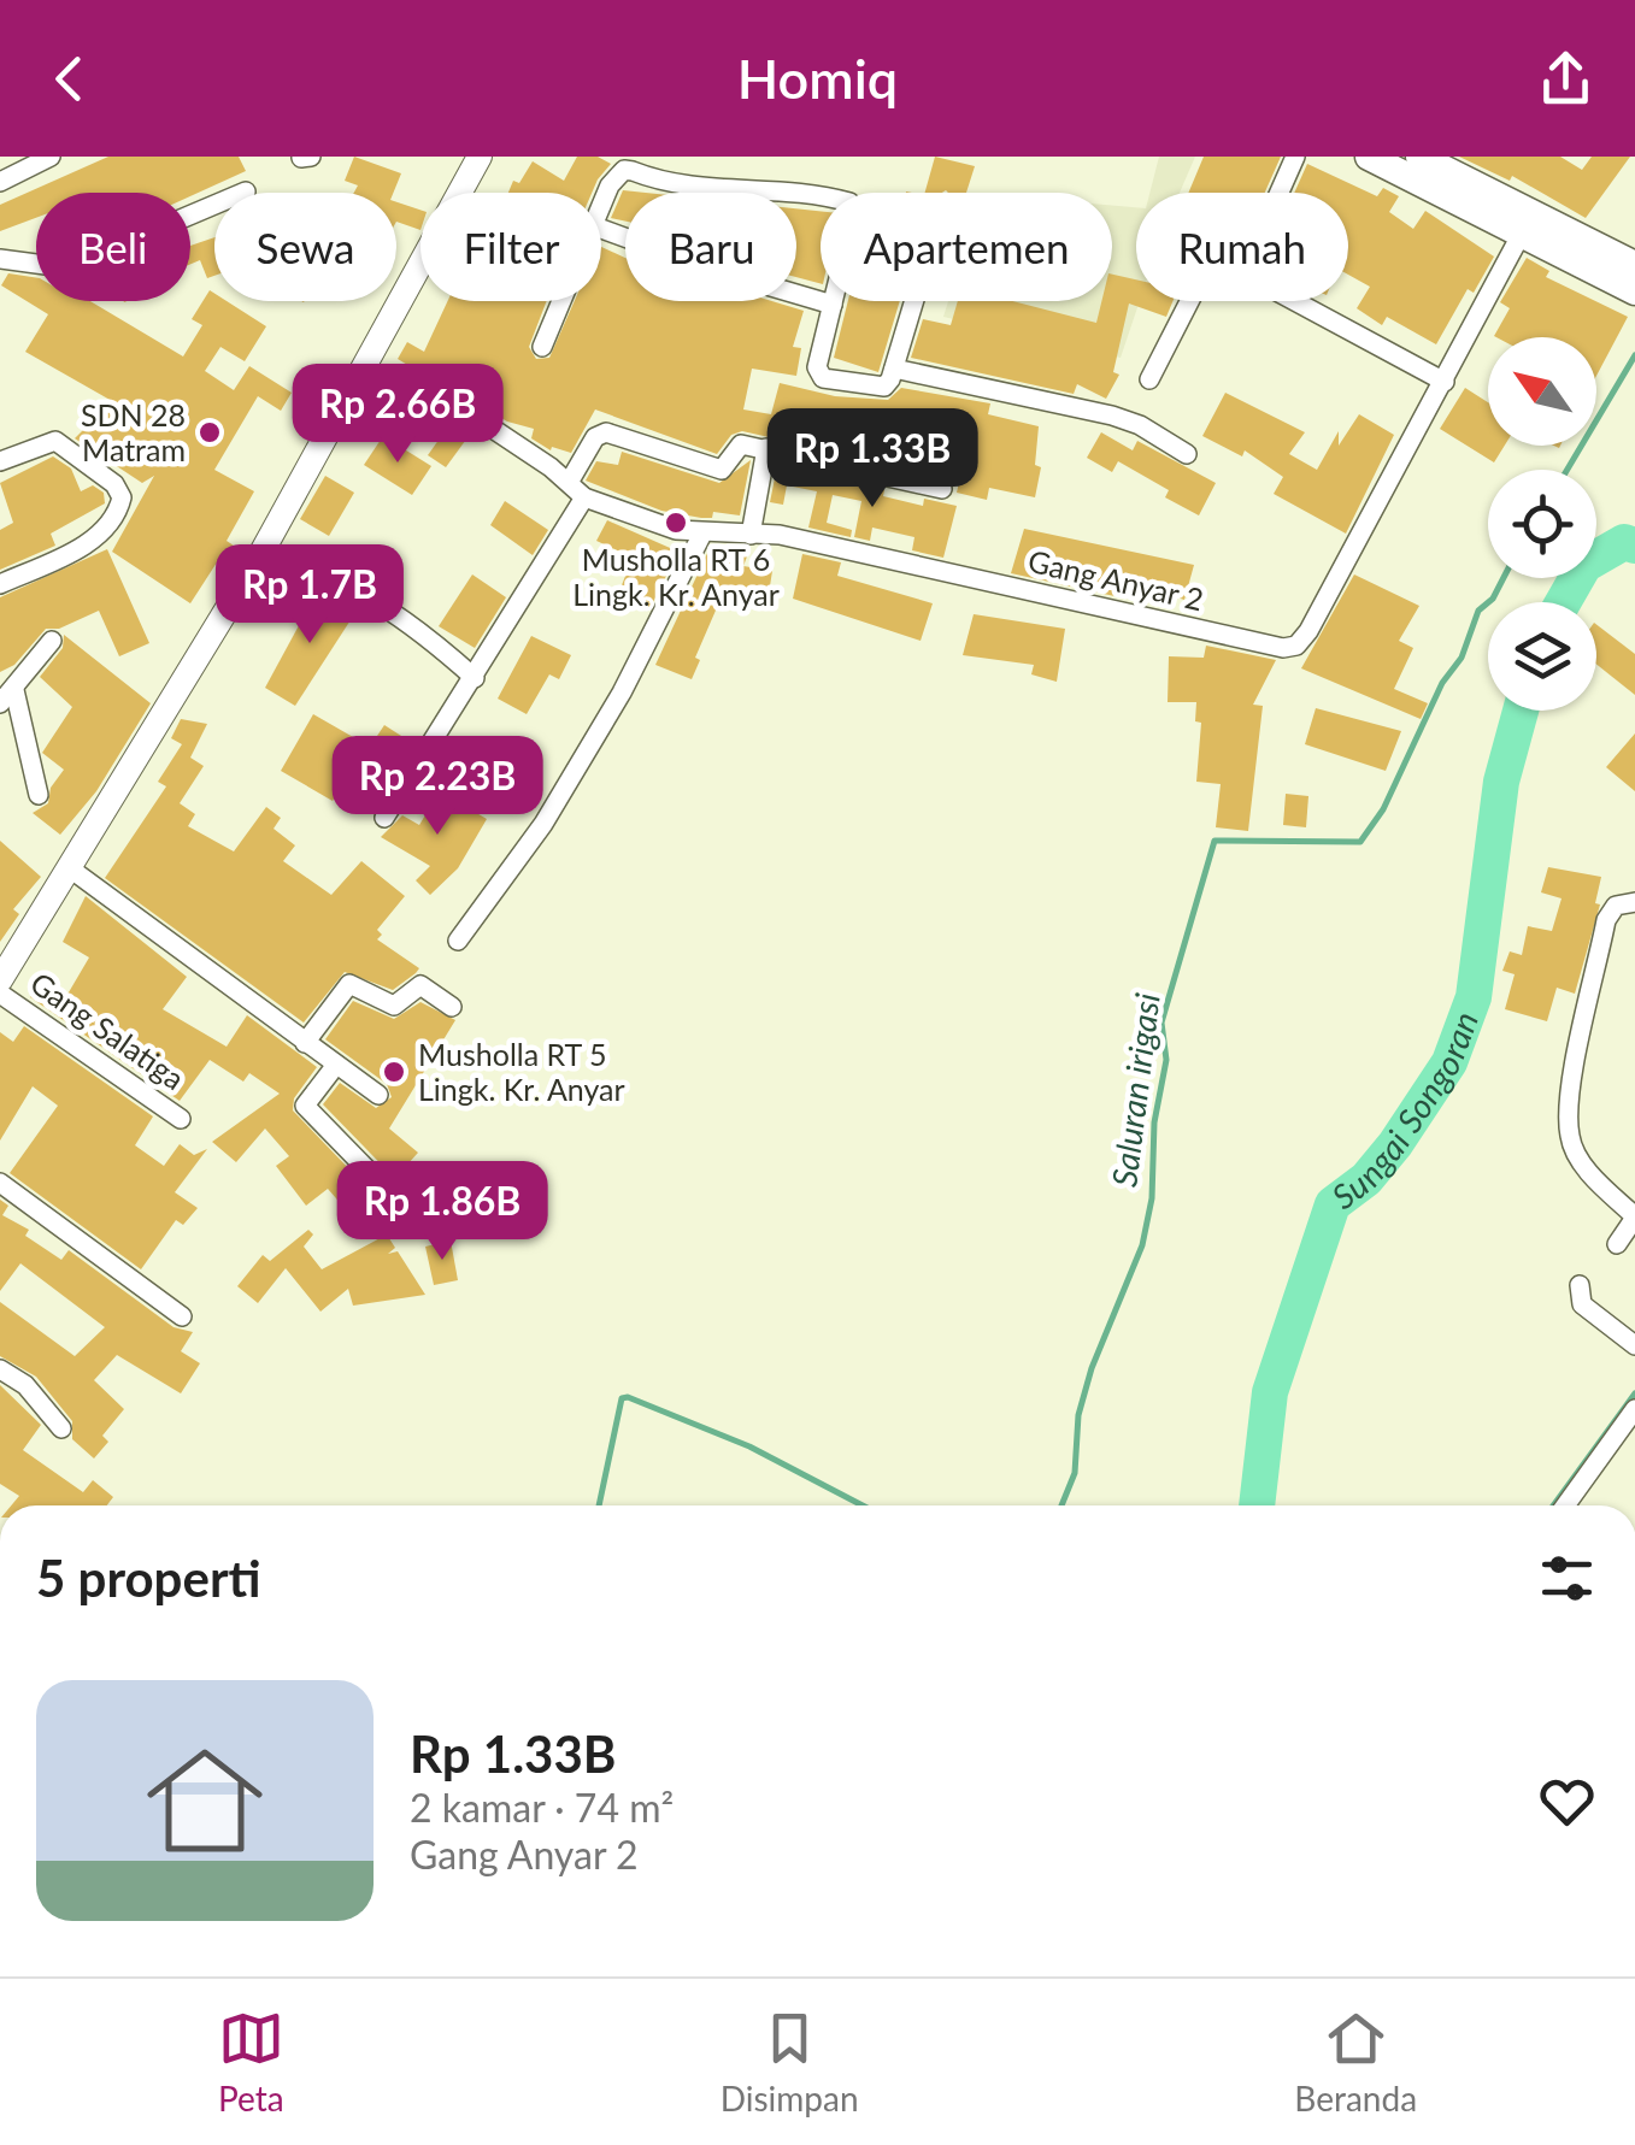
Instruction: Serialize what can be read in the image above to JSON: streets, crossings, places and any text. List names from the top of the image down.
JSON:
{
  "streets": {
    "street": ["Gang Anyar 2", "Gang Salatiga"]
  },
  "water": ["Saluran irigasi", "Sungai Songoran"],
  "places": ["SDN 28 Matram", "Musholla RT 6 Lingk. Kr. Anyar", "Musholla RT 5 Lingk. Kr. Anyar"],
  "north": "top left",
  "page": {
    "header": "Homiq",
    "chip": [
      "Beli",
      "Sewa",
      "Filter",
      "Baru",
      "Apartemen",
      "Rumah"
    ],
    "price": [
      "Rp 2.66B",
      "Rp 1.33B",
      "Rp 1.7B",
      "Rp 2.23B",
      "Rp 1.86B"
    ],
    "heading": "5 properti",
    "list": [
      {
        "name": "Rp 1.33B",
        "note": "2 kamar · 74 m² · Gang Anyar 2"
      }
    ],
    "tabs": ["Peta", "Disimpan", "Beranda"]
  }
}
